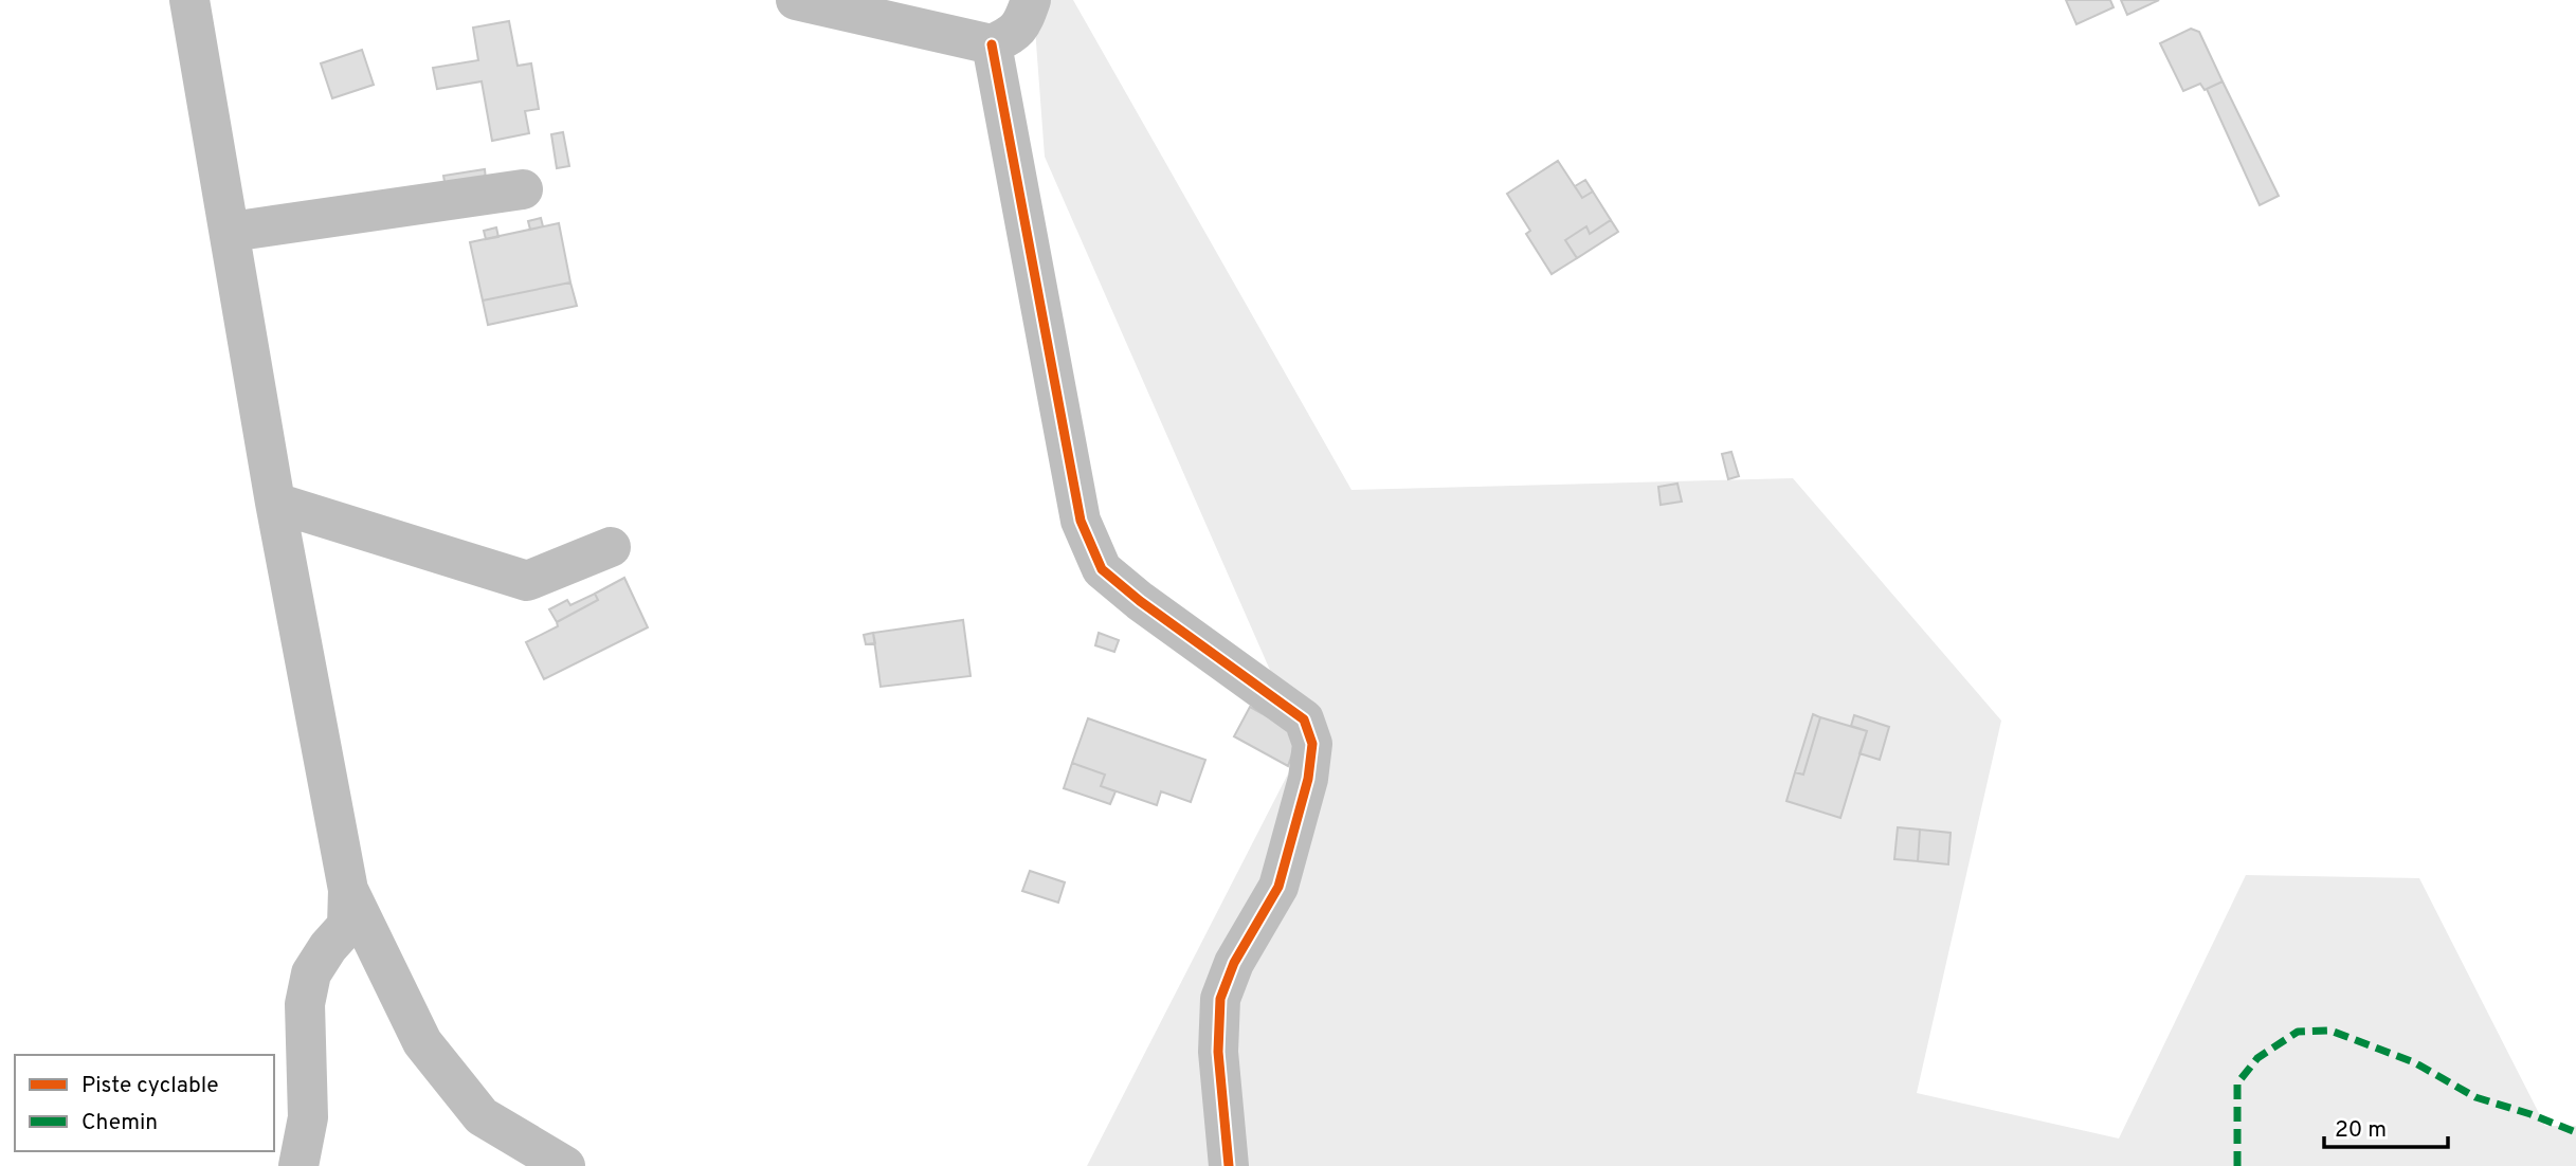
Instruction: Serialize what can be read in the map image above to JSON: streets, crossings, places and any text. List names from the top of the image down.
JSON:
{
  "legend": ["Piste cyclable", "Chemin"],
  "scale_bar": "20 m"
}
